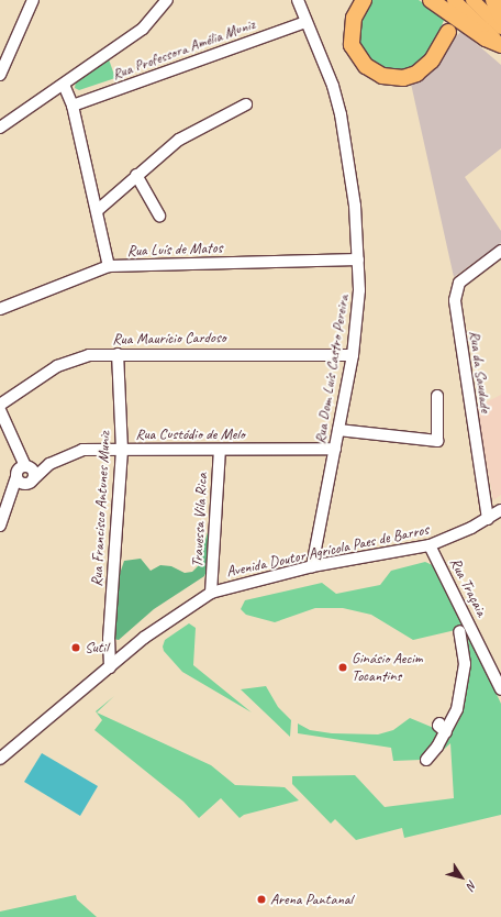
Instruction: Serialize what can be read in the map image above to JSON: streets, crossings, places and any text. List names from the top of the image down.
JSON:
{
  "streets": {
    "street": [
      "Rua Professora Amélia Muniz",
      "Rua Luís de Matos",
      "Rua Maurício Cardoso",
      "Rua Dom Luís Castro Pereira",
      "Rua da Saudade",
      "Rua Custódio de Melo",
      "Rua Francisco Antunes Muniz",
      "Travessa Vila Rica",
      "Avenida Doutor Agrícola Paes de Barros",
      "Rua Traçaia"
    ]
  },
  "crossings": [
    ["Rua Professora Amélia Muniz", "Rua Dom Luís Castro Pereira"],
    ["Rua Luís de Matos", "Rua Dom Luís Castro Pereira"],
    ["Rua Maurício Cardoso", "Rua Dom Luís Castro Pereira"],
    ["Rua Maurício Cardoso", "Rua Francisco Antunes Muniz"],
    ["Rua Dom Luís Castro Pereira", "Rua Custódio de Melo"],
    ["Rua Dom Luís Castro Pereira", "Avenida Doutor Agrícola Paes de Barros"],
    ["Rua da Saudade", "Avenida Doutor Agrícola Paes de Barros"],
    ["Rua Custódio de Melo", "Rua Francisco Antunes Muniz"],
    ["Rua Custódio de Melo", "Travessa Vila Rica"],
    ["Rua Francisco Antunes Muniz", "Avenida Doutor Agrícola Paes de Barros"],
    ["Travessa Vila Rica", "Avenida Doutor Agrícola Paes de Barros"],
    ["Avenida Doutor Agrícola Paes de Barros", "Rua Traçaia"]
  ],
  "places": ["Sutil", "Ginásio Aecim Tocantins", "Arena Pantanal"],
  "north": "bottom right"
}
